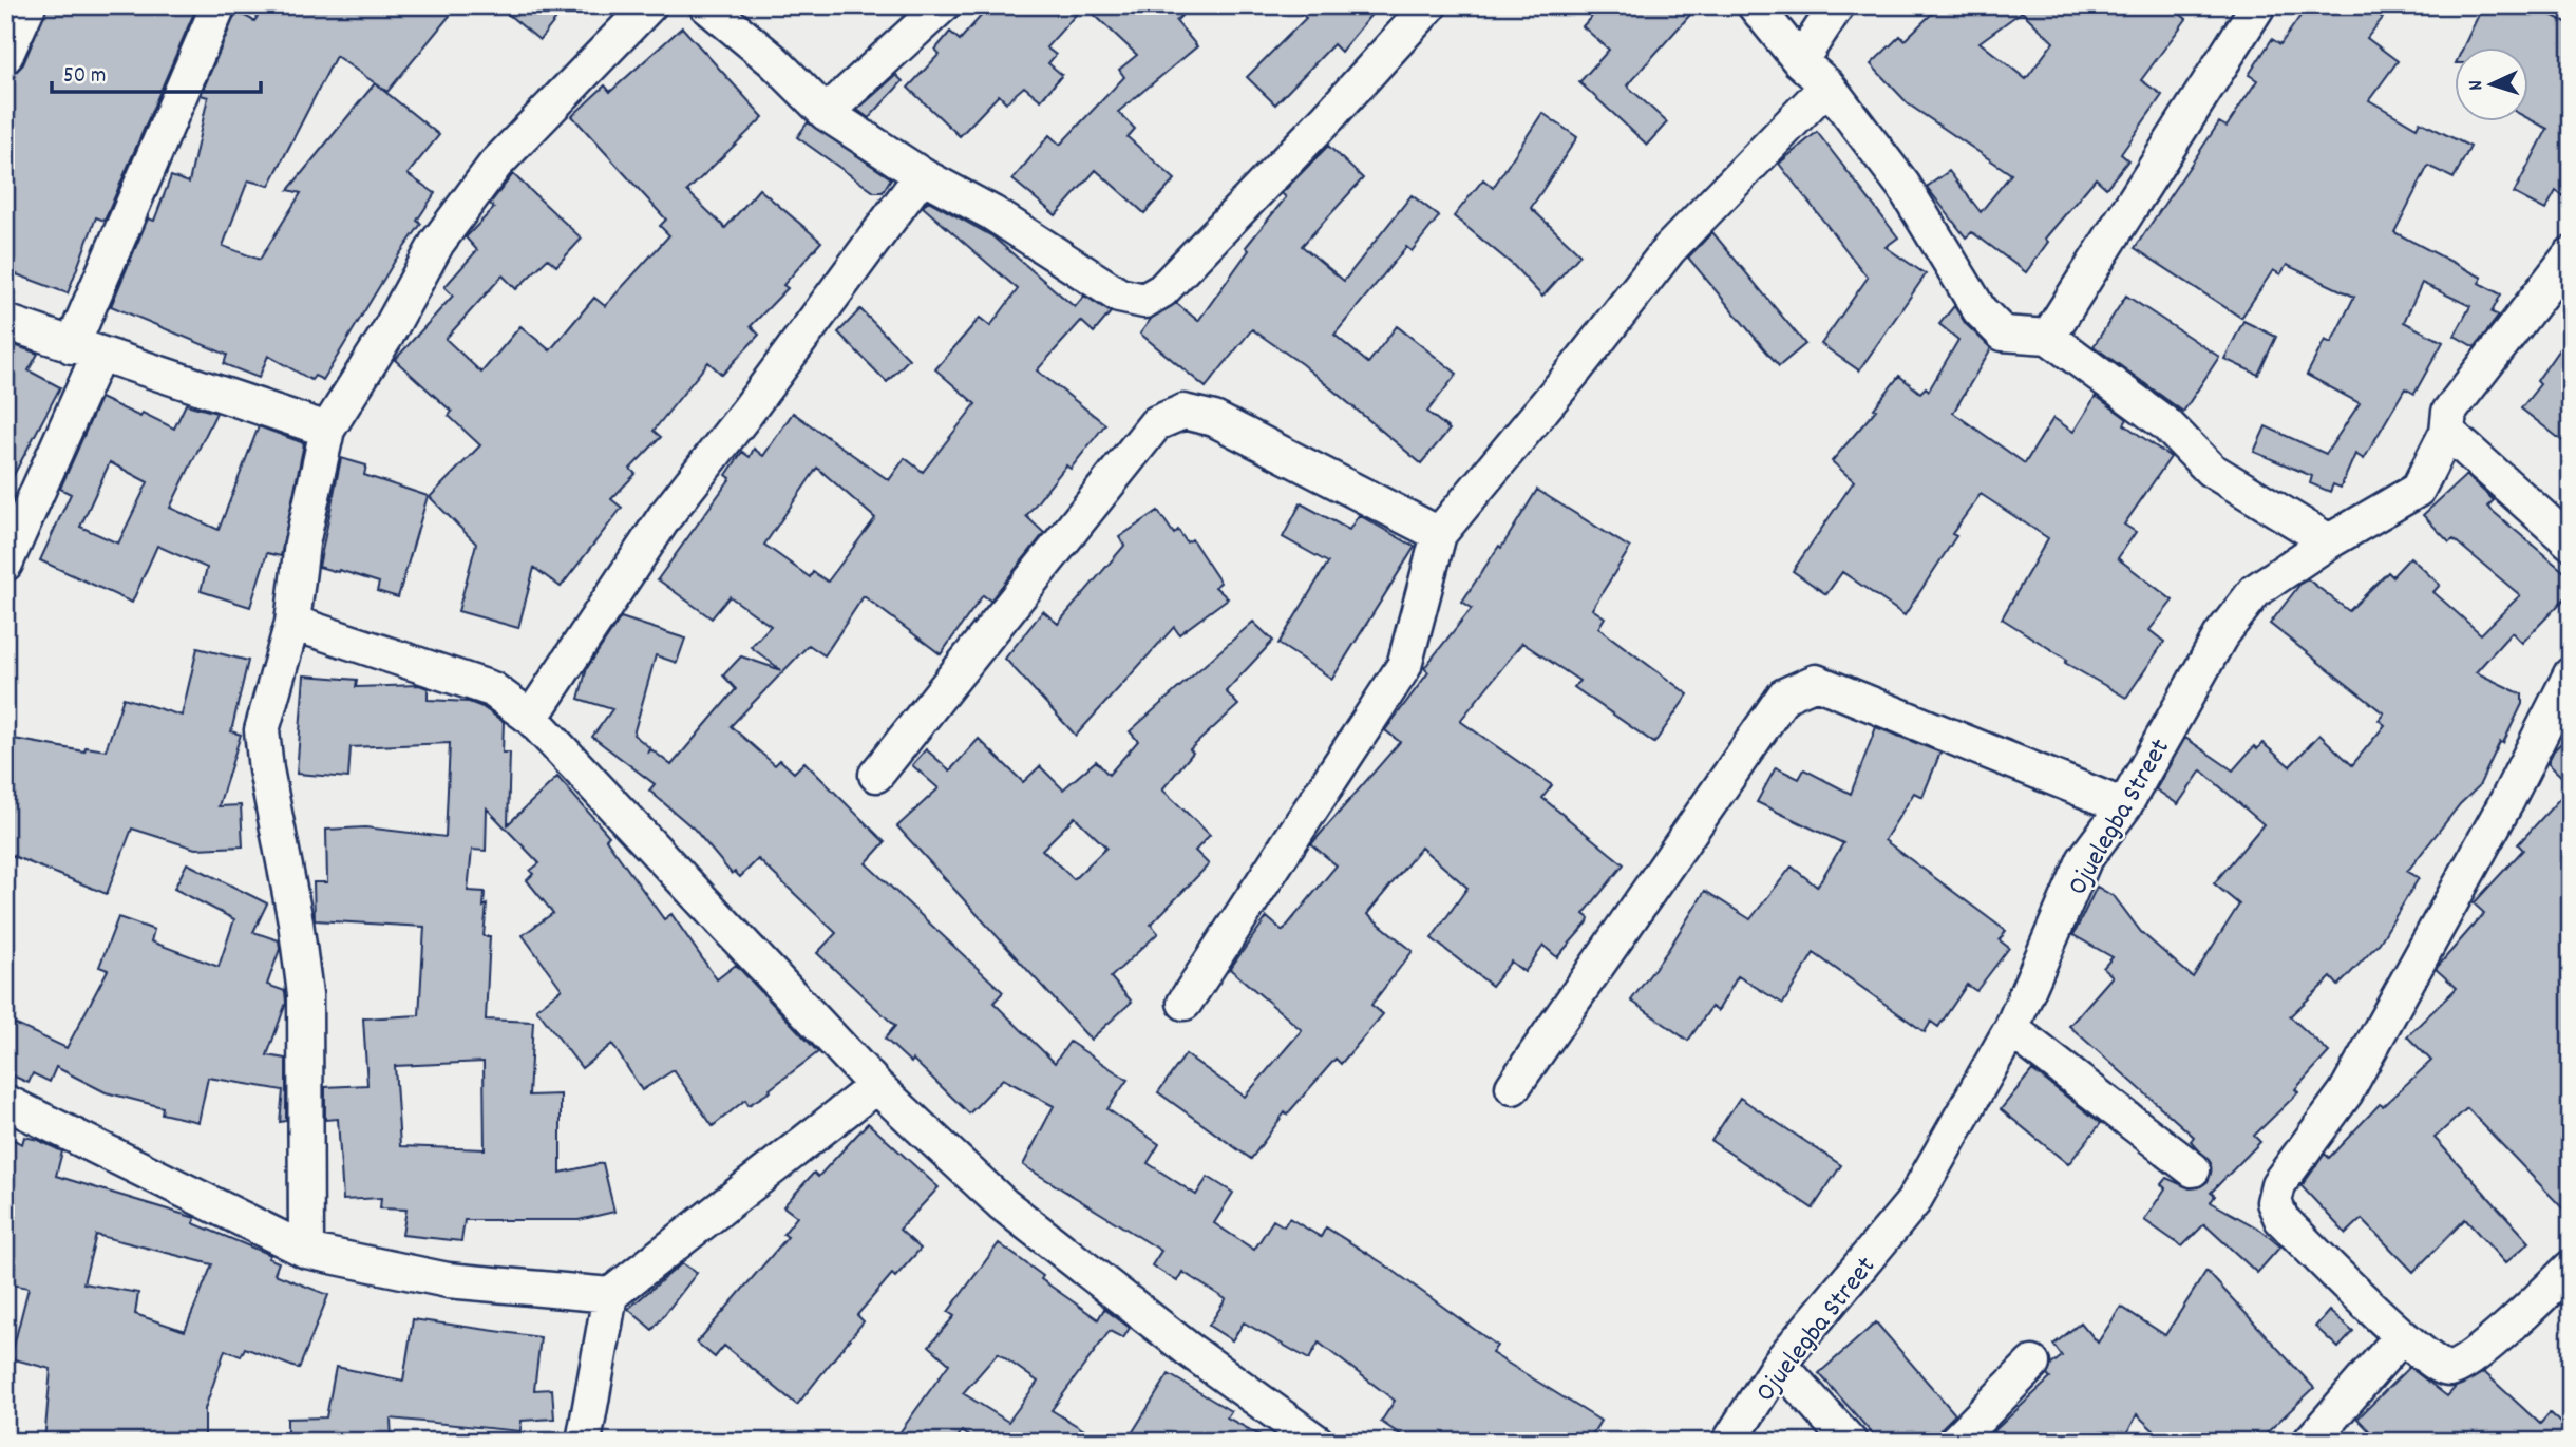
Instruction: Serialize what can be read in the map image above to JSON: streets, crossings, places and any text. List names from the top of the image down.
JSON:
{
  "streets": {
    "street": ["Ojuelegba Street"]
  },
  "scale_bar": "50 m",
  "north": "left"
}
